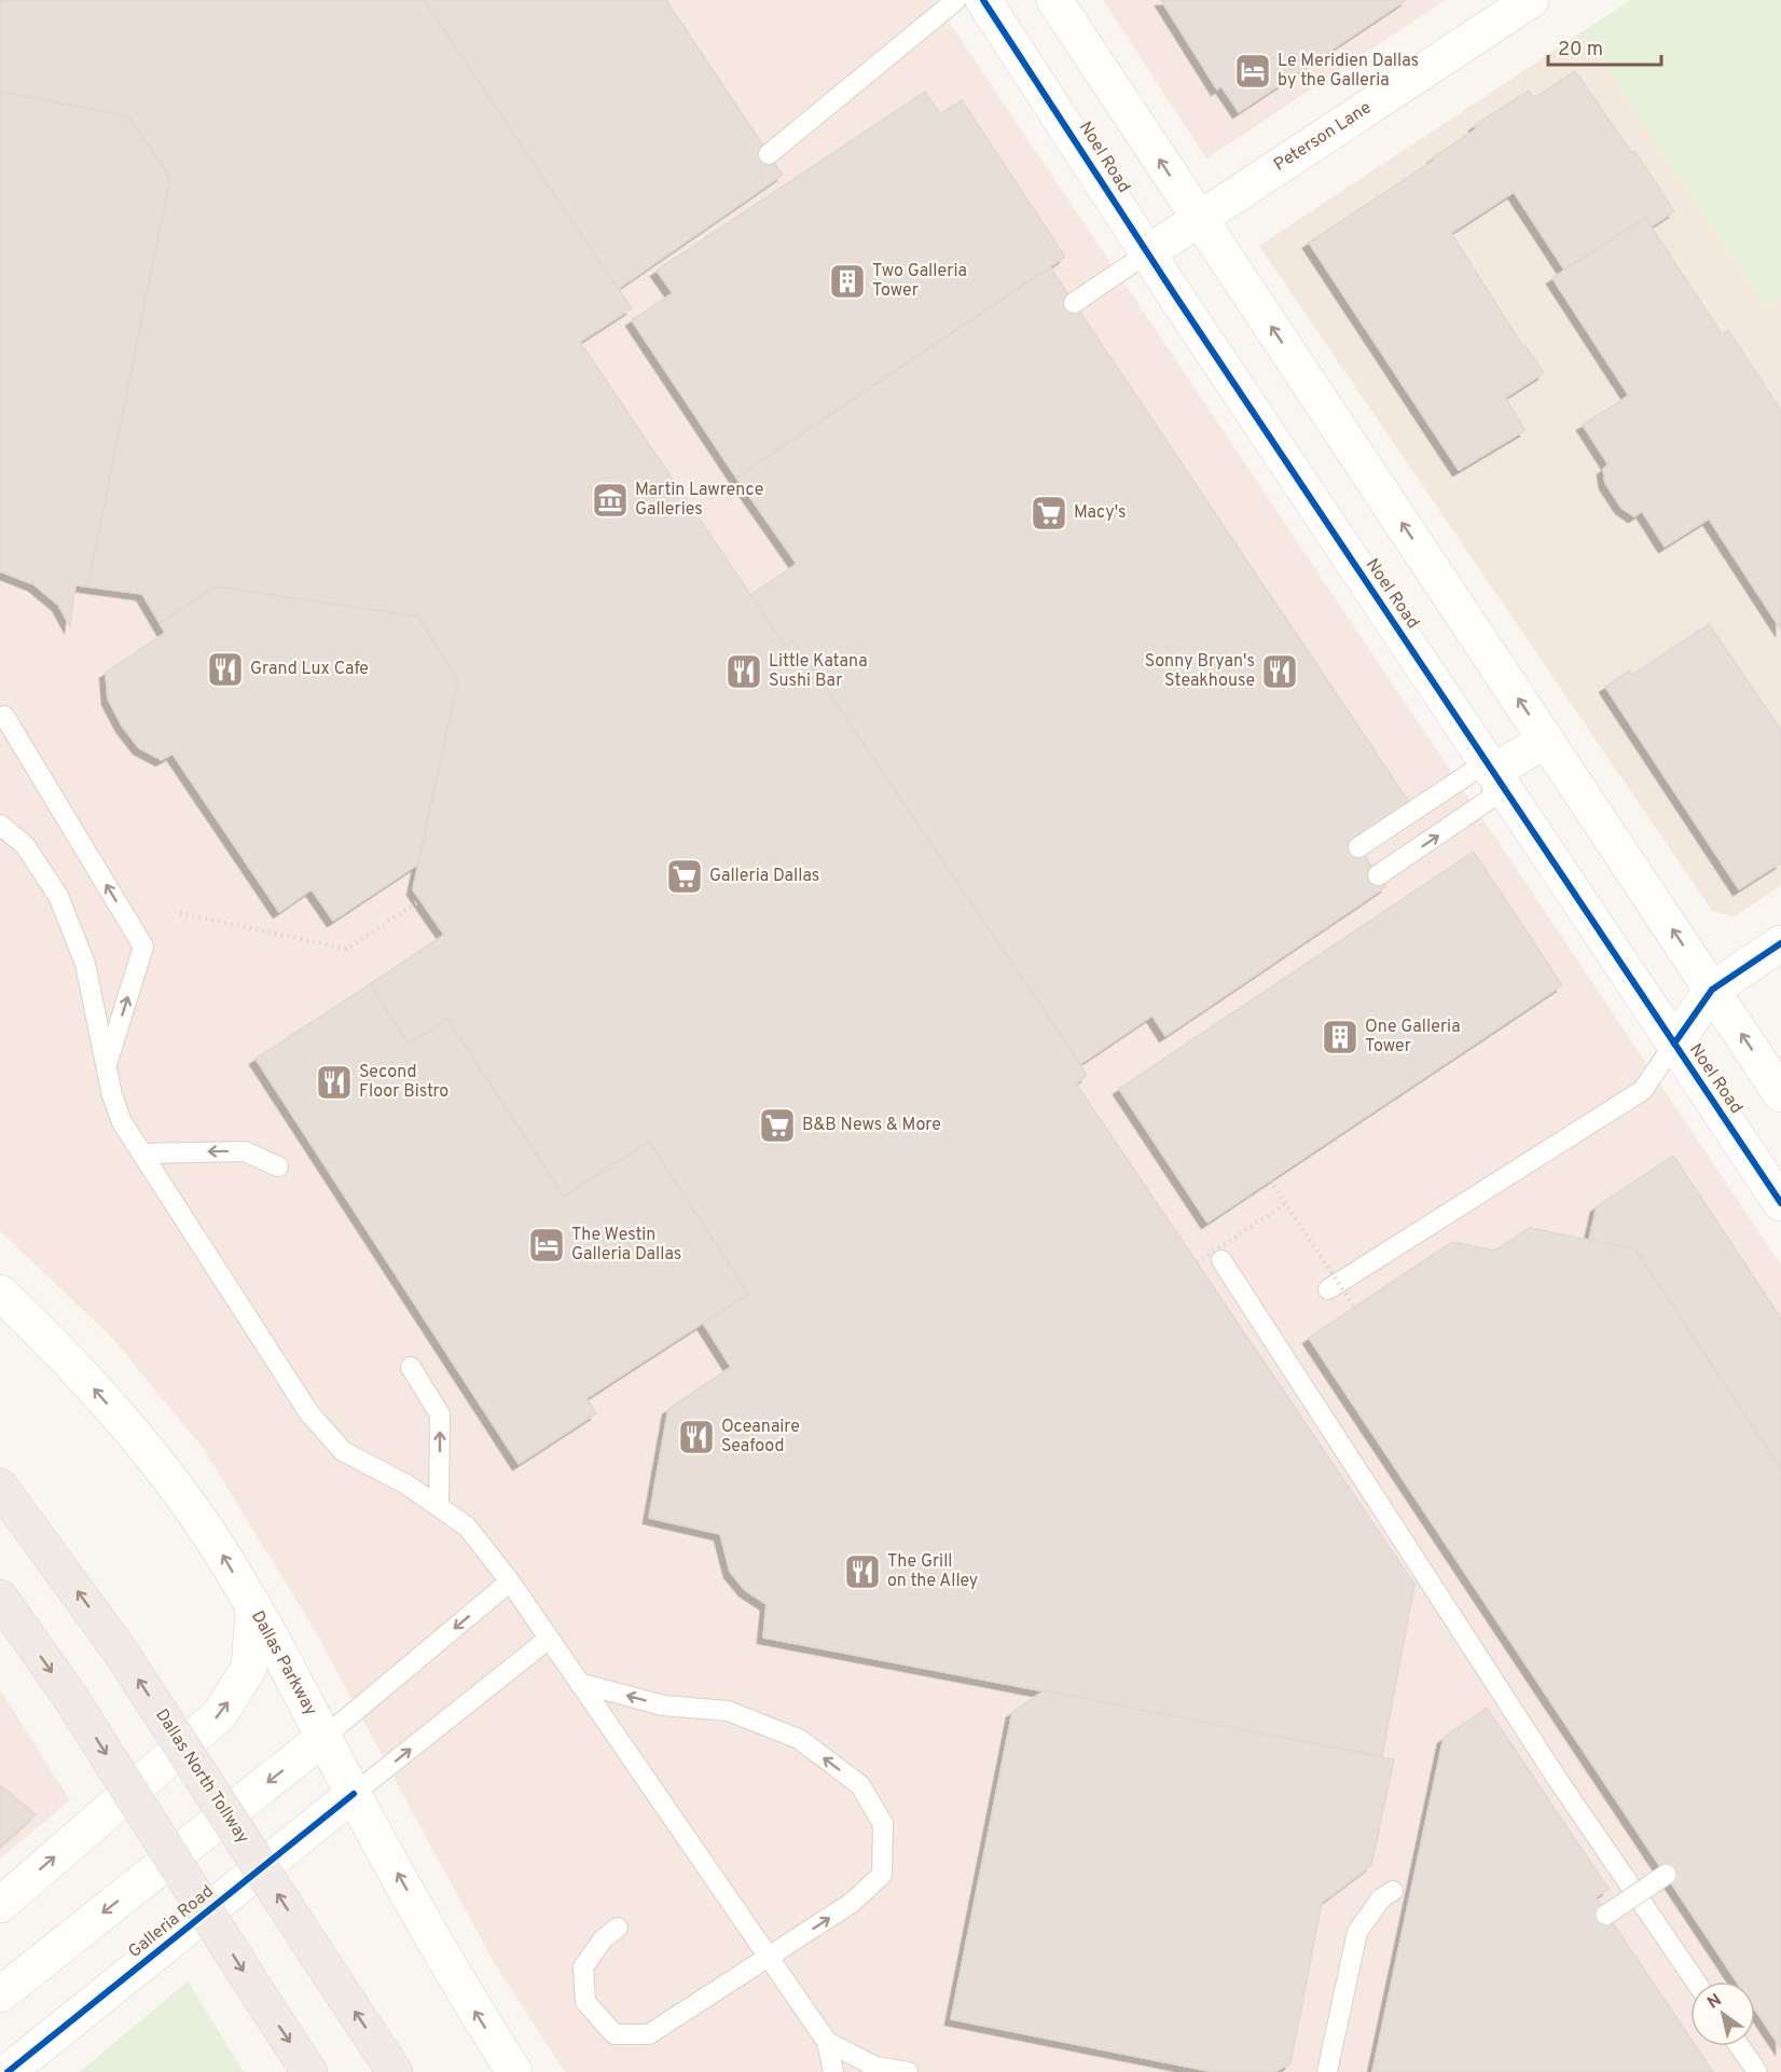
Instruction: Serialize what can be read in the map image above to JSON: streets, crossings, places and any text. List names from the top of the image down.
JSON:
{
  "streets": {
    "highway": ["Dallas North Tollway"],
    "street": [
      "Peterson Lane",
      "Noel Road",
      "Dallas Parkway",
      "Galleria Road"
    ]
  },
  "crossings": [
    ["Peterson Lane", "Noel Road"],
    ["Dallas Parkway", "Galleria Road"]
  ],
  "one_way": ["Dallas Parkway"],
  "places": {
    "hotel": ["Le Meridien Dallas by the Galleria", "The Westin Galleria Dallas"],
    "building": ["Two Galleria Tower", "One Galleria Tower"],
    "museum": ["Martin Lawrence Galleries"],
    "supermarket": ["Macy's", "Galleria Dallas", "B&B News & More"],
    "restaurant": [
      "Grand Lux Cafe",
      "Little Katana Sushi Bar",
      "Sonny Bryan's Steakhouse",
      "Second Floor Bistro",
      "Oceanaire Seafood",
      "The Grill on the Alley"
    ]
  },
  "scale_bar": "20 m",
  "north": "top left"
}
